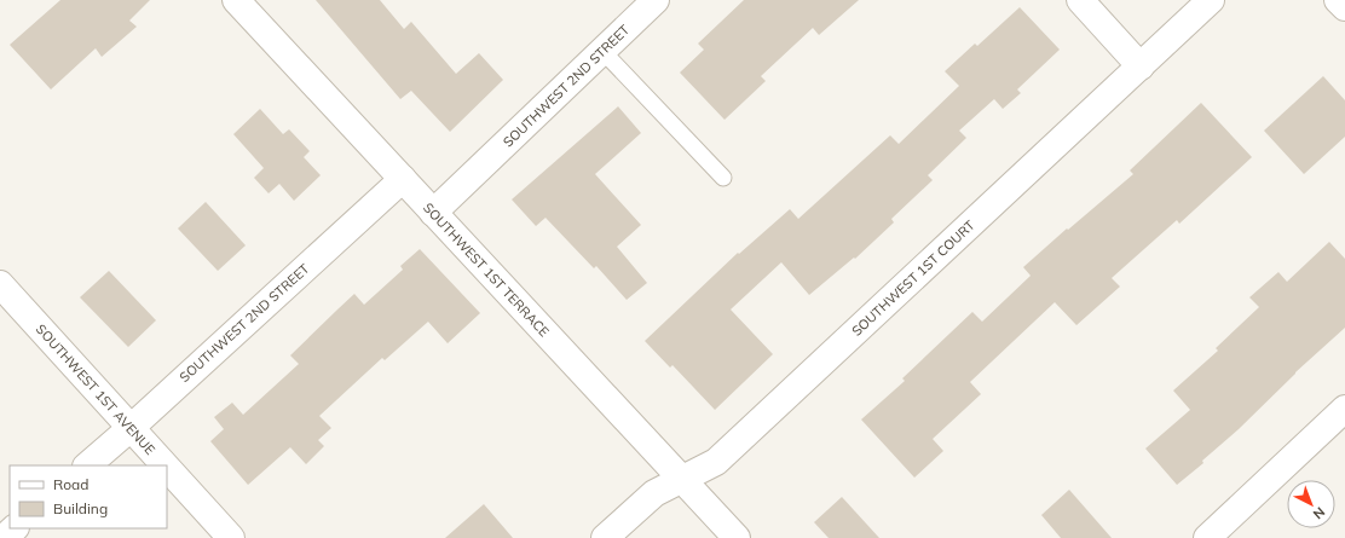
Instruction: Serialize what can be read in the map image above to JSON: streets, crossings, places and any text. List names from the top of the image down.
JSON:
{
  "streets": {
    "street": [
      "SOUTHWEST 2ND STREET",
      "SOUTHWEST 1ST TERRACE",
      "SOUTHWEST 1ST COURT",
      "SOUTHWEST 1ST AVENUE"
    ]
  },
  "crossings": [
    ["SOUTHWEST 2ND STREET", "SOUTHWEST 1ST TERRACE"],
    ["SOUTHWEST 2ND STREET", "SOUTHWEST 1ST AVENUE"],
    ["SOUTHWEST 1ST TERRACE", "SOUTHWEST 1ST COURT"]
  ],
  "legend": ["Road", "Building"],
  "north": "bottom right"
}
